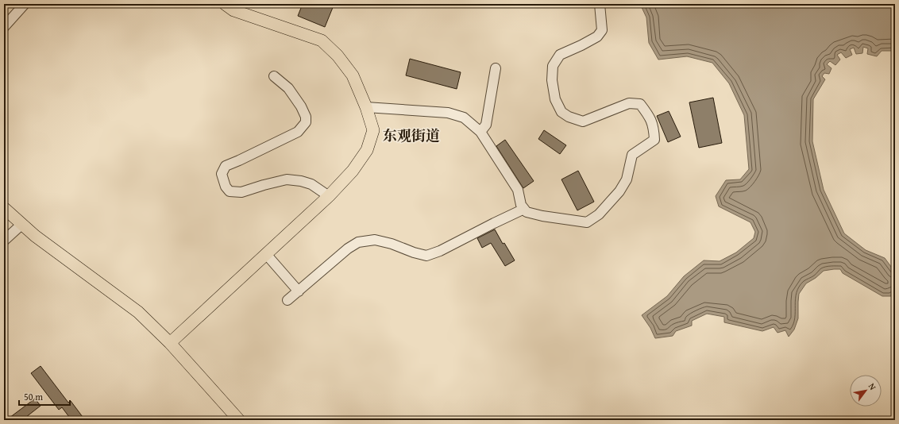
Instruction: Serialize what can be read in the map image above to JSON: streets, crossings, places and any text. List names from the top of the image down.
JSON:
{
  "districts": ["东观街道"],
  "scale_bar": "50 m",
  "north": "top right"
}
